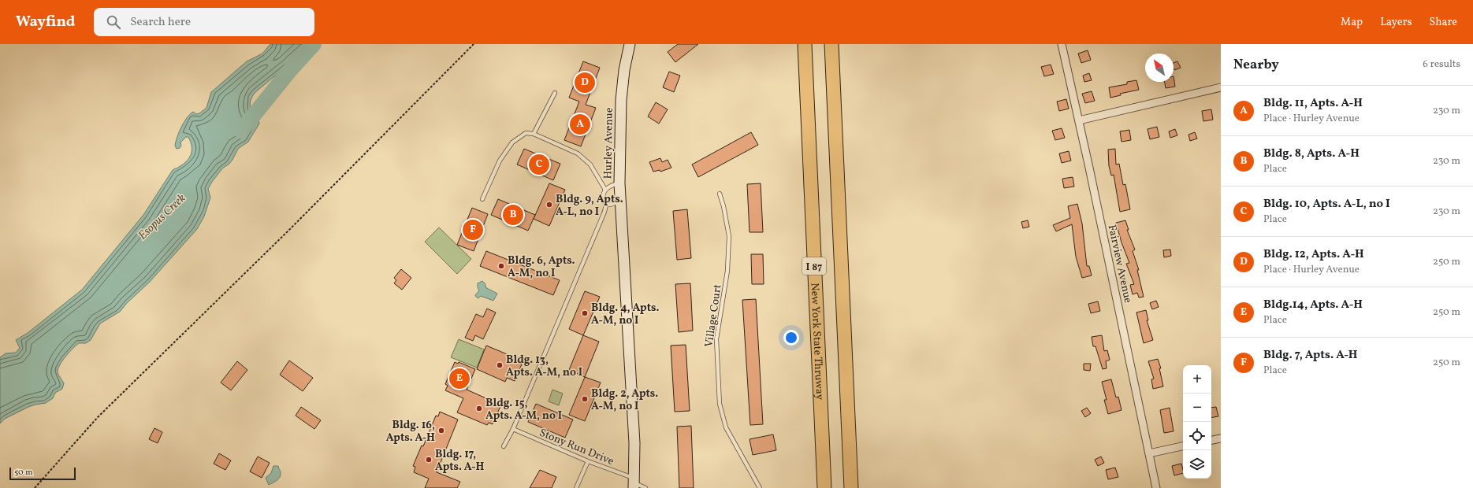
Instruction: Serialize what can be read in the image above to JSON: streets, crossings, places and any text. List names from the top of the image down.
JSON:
{
  "streets": {
    "highway": ["I 87", "New York State Thruway"],
    "street": ["Hurley Avenue", "Fairview Avenue"],
    "lane": ["Village Court", "Stony Run Drive"]
  },
  "crossings": [
    ["Hurley Avenue", "Stony Run Drive"]
  ],
  "water": ["Esopus Creek"],
  "places": [
    "Bldg. 9, Apts. A-L, no I",
    "Bldg. 6, Apts. A-M, no I",
    "Bldg. 4, Apts. A-M, no I",
    "Bldg. 13, Apts. A-M, no I",
    "Bldg. 2, Apts. A-M, no I",
    "Bldg. 15, Apts. A-M, no I",
    "Bldg. 16, Apts. A-H",
    "Bldg. 17, Apts. A-H"
  ],
  "scale_bar": "50 m",
  "north": "top left",
  "page": {
    "header": "Wayfind",
    "search": "Search here",
    "nav": ["Map", "Layers", "Share"],
    "heading": ["Nearby", "6 results"],
    "pins": [
      "D",
      "A",
      "C",
      "B",
      "F",
      "E"
    ],
    "list": [
      {
        "mark": "A",
        "name": "Bldg. 11, Apts. A-H",
        "note": "Place · Hurley Avenue",
        "value": "230 m"
      },
      {
        "mark": "B",
        "name": "Bldg. 8, Apts. A-H",
        "note": "Place",
        "value": "230 m"
      },
      {
        "mark": "C",
        "name": "Bldg. 10, Apts. A-L, no I",
        "note": "Place",
        "value": "230 m"
      },
      {
        "mark": "D",
        "name": "Bldg. 12, Apts. A-H",
        "note": "Place · Hurley Avenue",
        "value": "250 m"
      },
      {
        "mark": "E",
        "name": "Bldg.14, Apts. A-H",
        "note": "Place",
        "value": "250 m"
      },
      {
        "mark": "F",
        "name": "Bldg. 7, Apts. A-H",
        "note": "Place",
        "value": "250 m"
      }
    ],
    "map_buttons": ["+", "−"],
    "scale": "50 m"
  }
}
